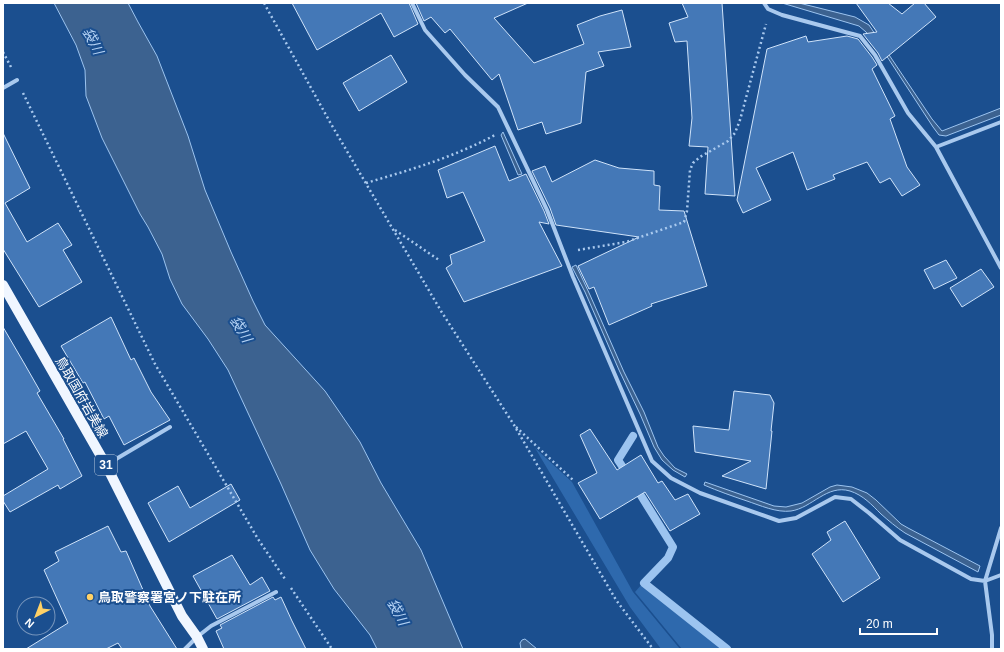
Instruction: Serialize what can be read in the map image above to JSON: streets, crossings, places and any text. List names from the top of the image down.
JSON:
{
  "streets": {
    "main road": ["鳥取国府岩美線", "31"]
  },
  "water": ["袋川"],
  "places": ["鳥取警察署宮ノ下駐在所"],
  "scale_bar": "20 m",
  "north": "bottom left"
}
